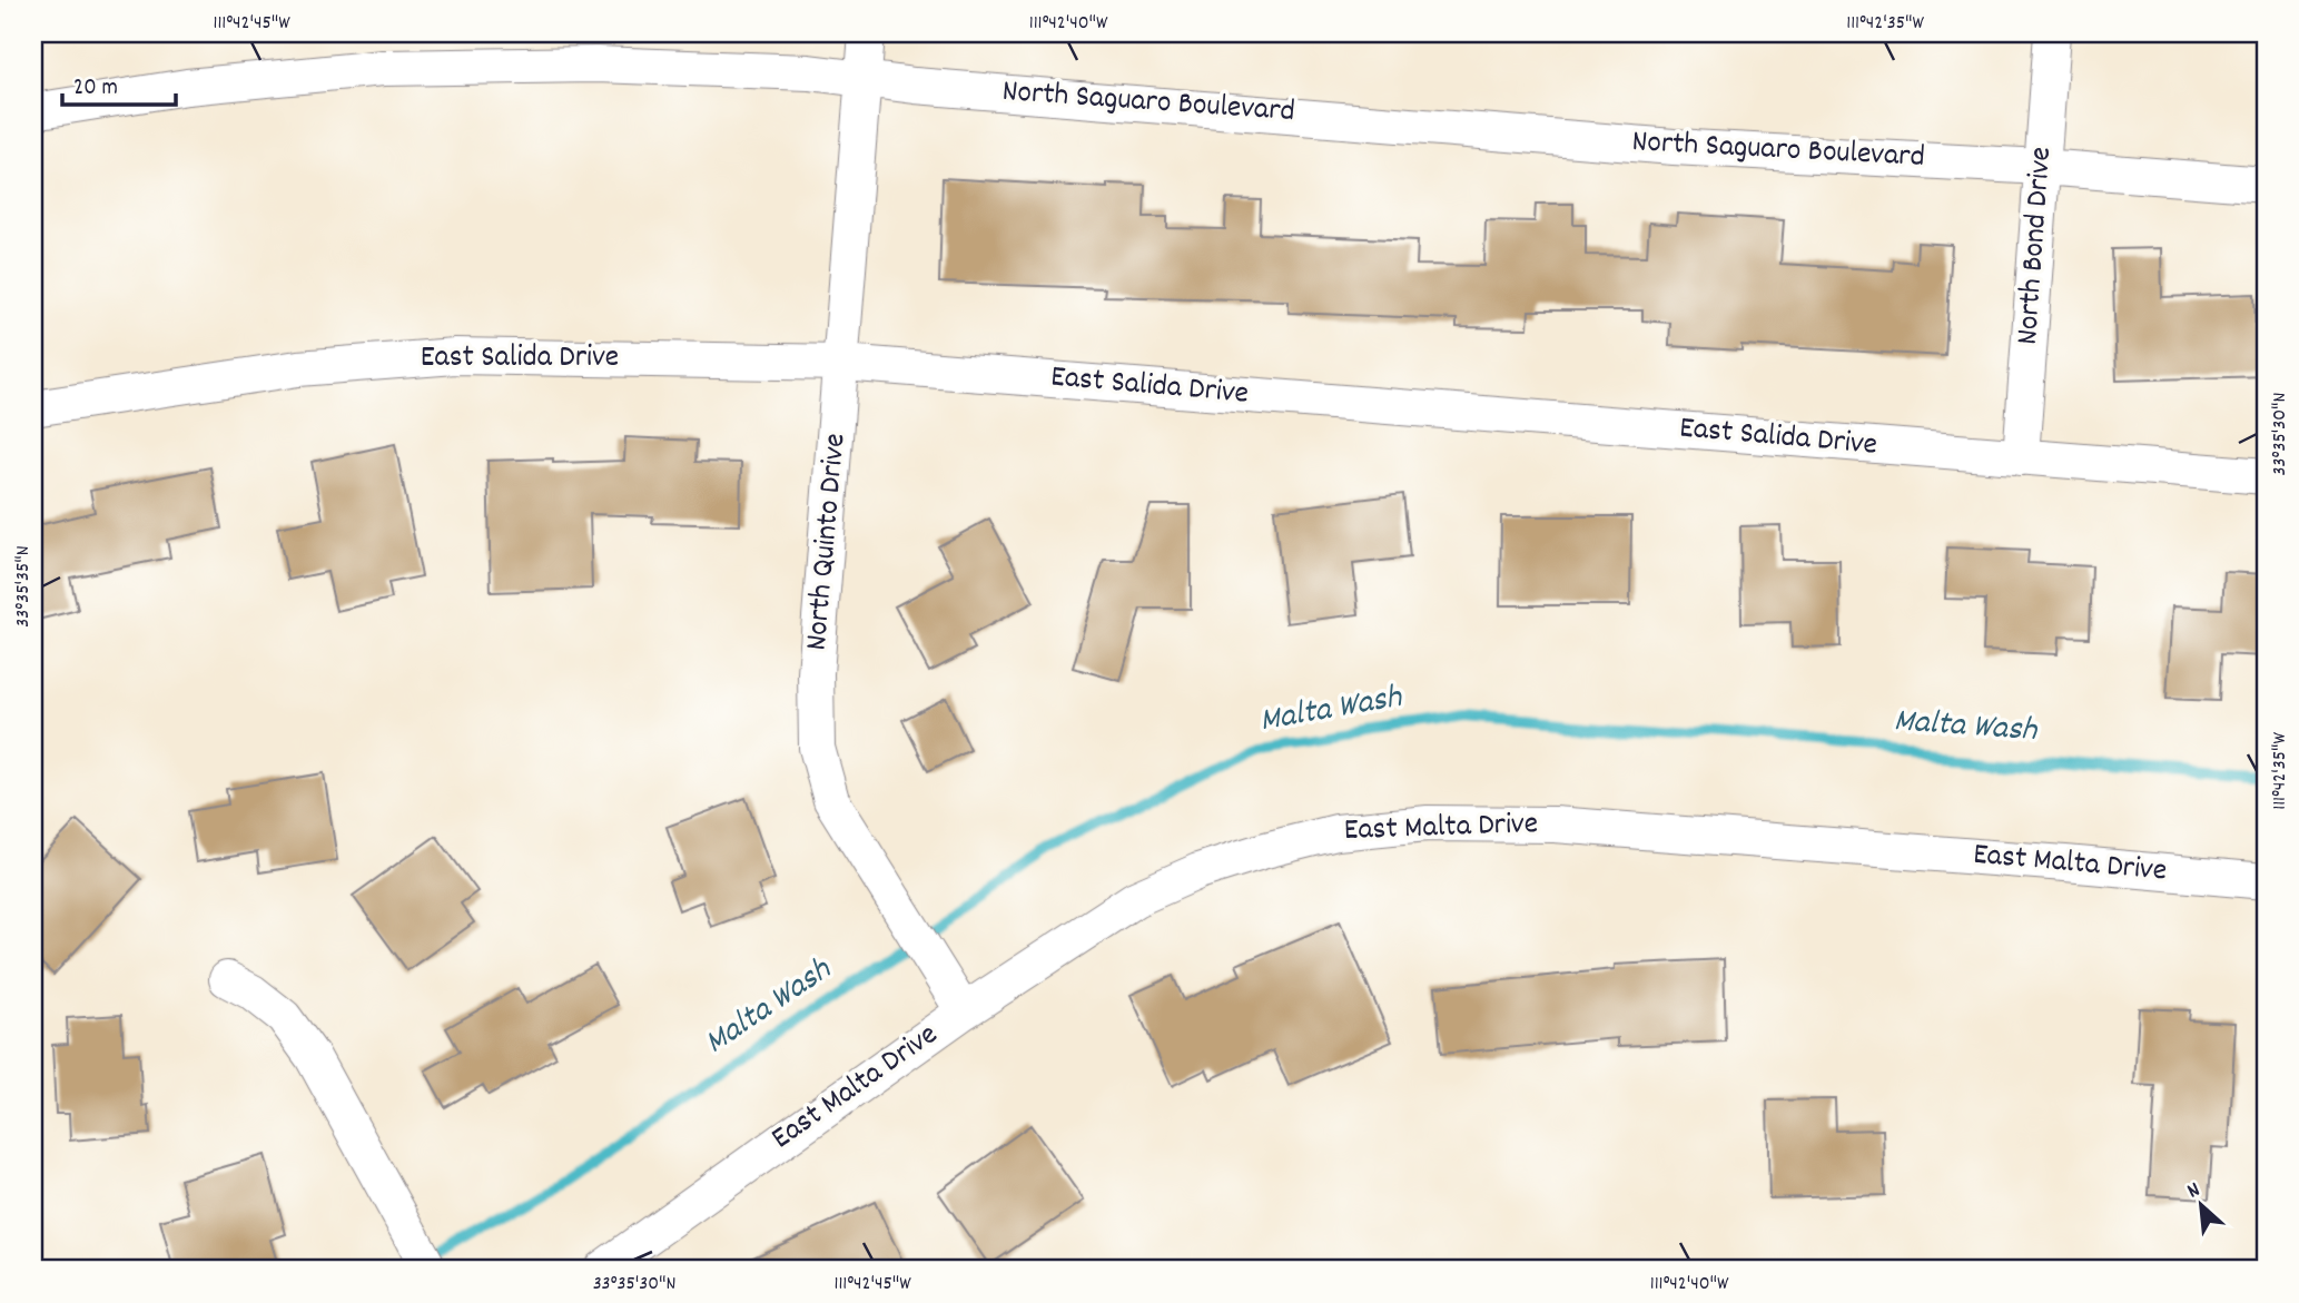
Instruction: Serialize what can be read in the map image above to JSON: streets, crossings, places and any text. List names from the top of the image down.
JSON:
{
  "streets": {
    "street": [
      "North Saguaro Boulevard",
      "North Bond Drive",
      "East Salida Drive",
      "North Quinto Drive",
      "East Malta Drive"
    ]
  },
  "crossings": [
    ["North Saguaro Boulevard", "North Bond Drive"],
    ["North Saguaro Boulevard", "North Quinto Drive"],
    ["North Bond Drive", "East Salida Drive"],
    ["East Salida Drive", "North Quinto Drive"],
    ["North Quinto Drive", "East Malta Drive"]
  ],
  "water": ["Malta Wash"],
  "scale_bar": "20 m",
  "north": "top left",
  "coordinates": [
    "111°42'45\"W",
    "111°42'40\"W",
    "111°42'35\"W",
    "33°35'30\"N",
    "33°35'35\"N"
  ]
}
